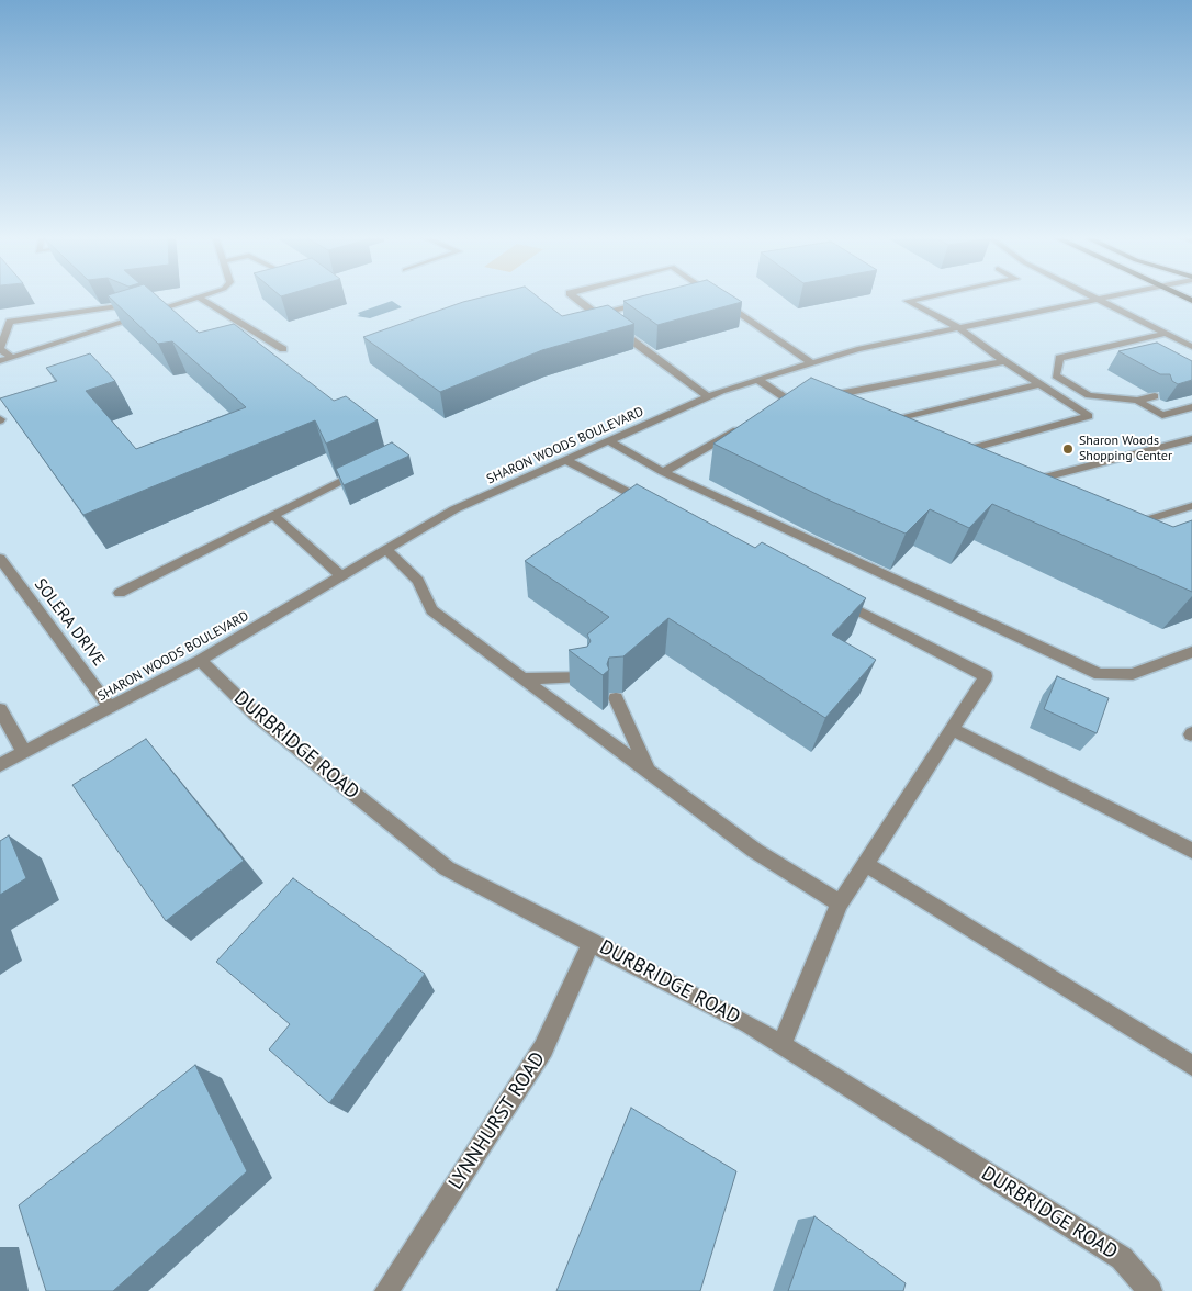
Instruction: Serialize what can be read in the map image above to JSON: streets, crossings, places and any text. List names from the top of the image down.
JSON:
{
  "streets": {
    "street": [
      "SHARON WOODS BOULEVARD",
      "SOLERA DRIVE",
      "DURBRIDGE ROAD",
      "LYNNHURST ROAD"
    ]
  },
  "crossings": [
    ["SHARON WOODS BOULEVARD", "SOLERA DRIVE"],
    ["SHARON WOODS BOULEVARD", "DURBRIDGE ROAD"],
    ["DURBRIDGE ROAD", "LYNNHURST ROAD"]
  ],
  "places": ["Sharon Woods Shopping Center"]
}
